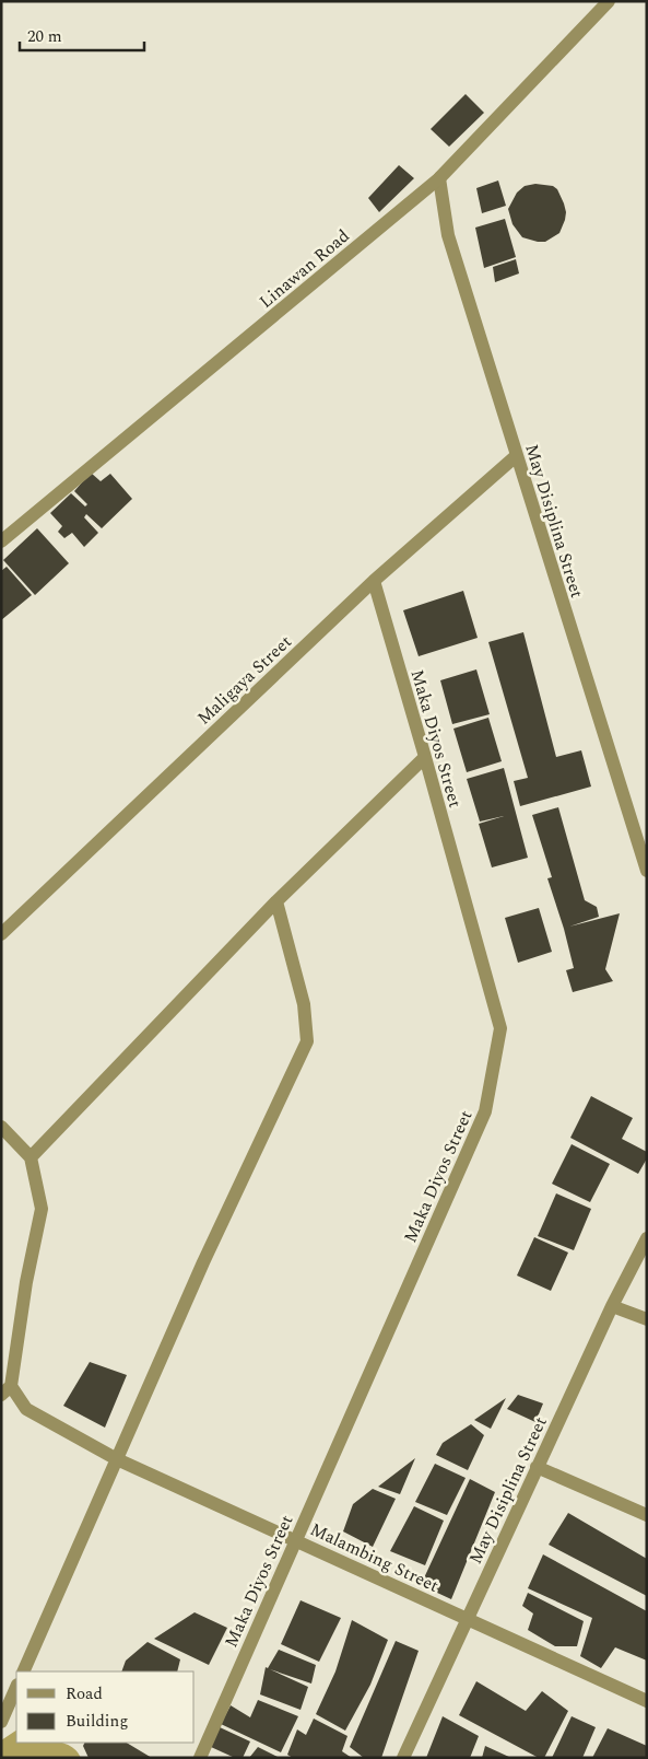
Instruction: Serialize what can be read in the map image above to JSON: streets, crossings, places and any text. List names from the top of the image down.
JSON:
{
  "streets": {
    "street": [
      "Linawan Road",
      "May Disiplina Street",
      "Maligaya Street",
      "Maka Diyos Street",
      "Malambing Street"
    ]
  },
  "crossings": [
    ["Linawan Road", "May Disiplina Street"],
    ["May Disiplina Street", "Maligaya Street"],
    ["May Disiplina Street", "Malambing Street"],
    ["Maligaya Street", "Maka Diyos Street"],
    ["Maka Diyos Street", "Malambing Street"]
  ],
  "legend": ["Road", "Building"],
  "scale_bar": "20 m"
}
